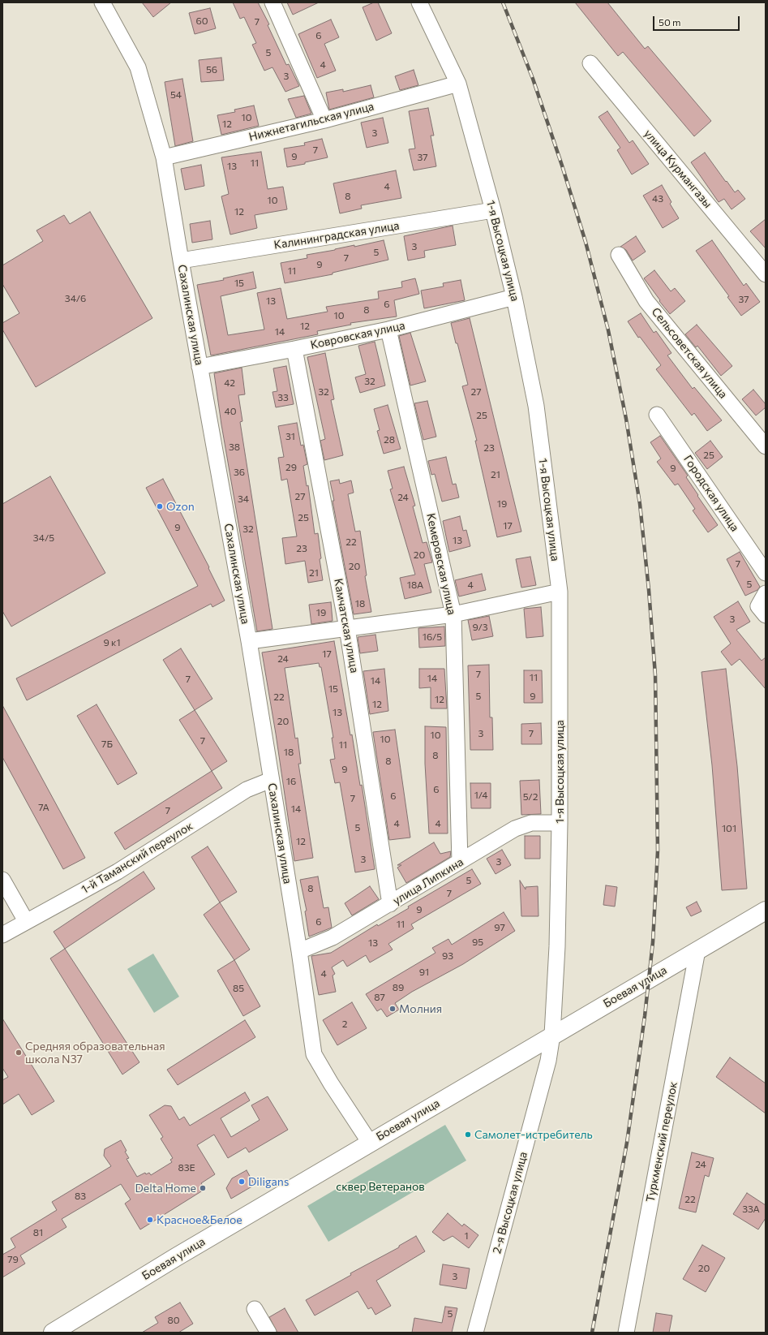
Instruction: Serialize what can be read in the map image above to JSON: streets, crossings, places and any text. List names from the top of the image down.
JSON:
{
  "streets": {
    "main road": ["Боевая улица"],
    "street": [
      "Нижнетагильская улица",
      "улица Курмангазы",
      "Калининградская улица",
      "1-я Высоцкая улица",
      "Сахалинская улица",
      "Ковровская улица",
      "Сельсоветская улица",
      "Городская улица",
      "Кемеровская улица",
      "Камчатская улица",
      "1-й Таманский переулок",
      "улица Липкина",
      "Туркменский переулок",
      "2-я Высоцкая улица"
    ]
  },
  "crossings": [
    ["Нижнетагильская улица", "1-я Высоцкая улица"],
    ["Нижнетагильская улица", "Сахалинская улица"],
    ["Калининградская улица", "1-я Высоцкая улица"],
    ["Калининградская улица", "Сахалинская улица"],
    ["1-я Высоцкая улица", "Ковровская улица"],
    ["1-я Высоцкая улица", "улица Липкина"],
    ["1-я Высоцкая улица", "Боевая улица"],
    ["1-я Высоцкая улица", "2-я Высоцкая улица"],
    ["Сахалинская улица", "Ковровская улица"],
    ["Сахалинская улица", "1-й Таманский переулок"],
    ["Сахалинская улица", "улица Липкина"],
    ["Сахалинская улица", "Боевая улица"],
    ["Ковровская улица", "Кемеровская улица"],
    ["Ковровская улица", "Камчатская улица"],
    ["Кемеровская улица", "улица Липкина"],
    ["Камчатская улица", "улица Липкина"],
    ["Боевая улица", "Туркменский переулок"],
    ["Боевая улица", "2-я Высоцкая улица"]
  ],
  "parks": ["сквер Ветеранов"],
  "places": [
    "Ozon",
    "Молния",
    "Средняя образовательная школа N37",
    "Самолет-истребитель",
    "Diligans",
    "Delta Home",
    "Красное&Белое"
  ],
  "house_numbers": [
    "60",
    "7",
    "6",
    "5",
    "4",
    "56",
    "3",
    "54",
    "10",
    "12",
    "3",
    "7",
    "9",
    "37",
    "11",
    "13",
    "4",
    "8",
    "43",
    "10",
    "12",
    "3",
    "5",
    "7",
    "9",
    "11",
    "15",
    "34/6",
    "37",
    "13",
    "6",
    "8",
    "10",
    "12",
    "14",
    "32",
    "42",
    "32",
    "27",
    "33",
    "40",
    "25",
    "31",
    "28",
    "38",
    "23",
    "25",
    "29",
    "9",
    "36",
    "21",
    "27",
    "24",
    "34",
    "19",
    "25",
    "17",
    "9",
    "32",
    "34/5",
    "13",
    "22",
    "23",
    "20",
    "7",
    "20",
    "21",
    "5",
    "18А",
    "4",
    "18",
    "19",
    "3",
    "9/3",
    "16/5",
    "9 к1",
    "17",
    "24",
    "7",
    "11",
    "14",
    "7",
    "14",
    "15",
    "5",
    "9",
    "22",
    "12",
    "12",
    "13",
    "20",
    "3",
    "7",
    "10",
    "10",
    "7",
    "7Б",
    "11",
    "18",
    "8",
    "8",
    "9",
    "16",
    "6",
    "1/4",
    "6",
    "5/2",
    "7",
    "7А",
    "14",
    "7",
    "4",
    "4",
    "5",
    "101",
    "12",
    "3",
    "3",
    "5",
    "8",
    "7",
    "9",
    "6",
    "11",
    "97",
    "95",
    "13",
    "93",
    "91",
    "4",
    "89",
    "85",
    "87",
    "2",
    "24",
    "83Е",
    "83",
    "22",
    "33А",
    "81",
    "1",
    "79",
    "20",
    "3",
    "5",
    "80"
  ],
  "scale_bar": "50 m"
}
